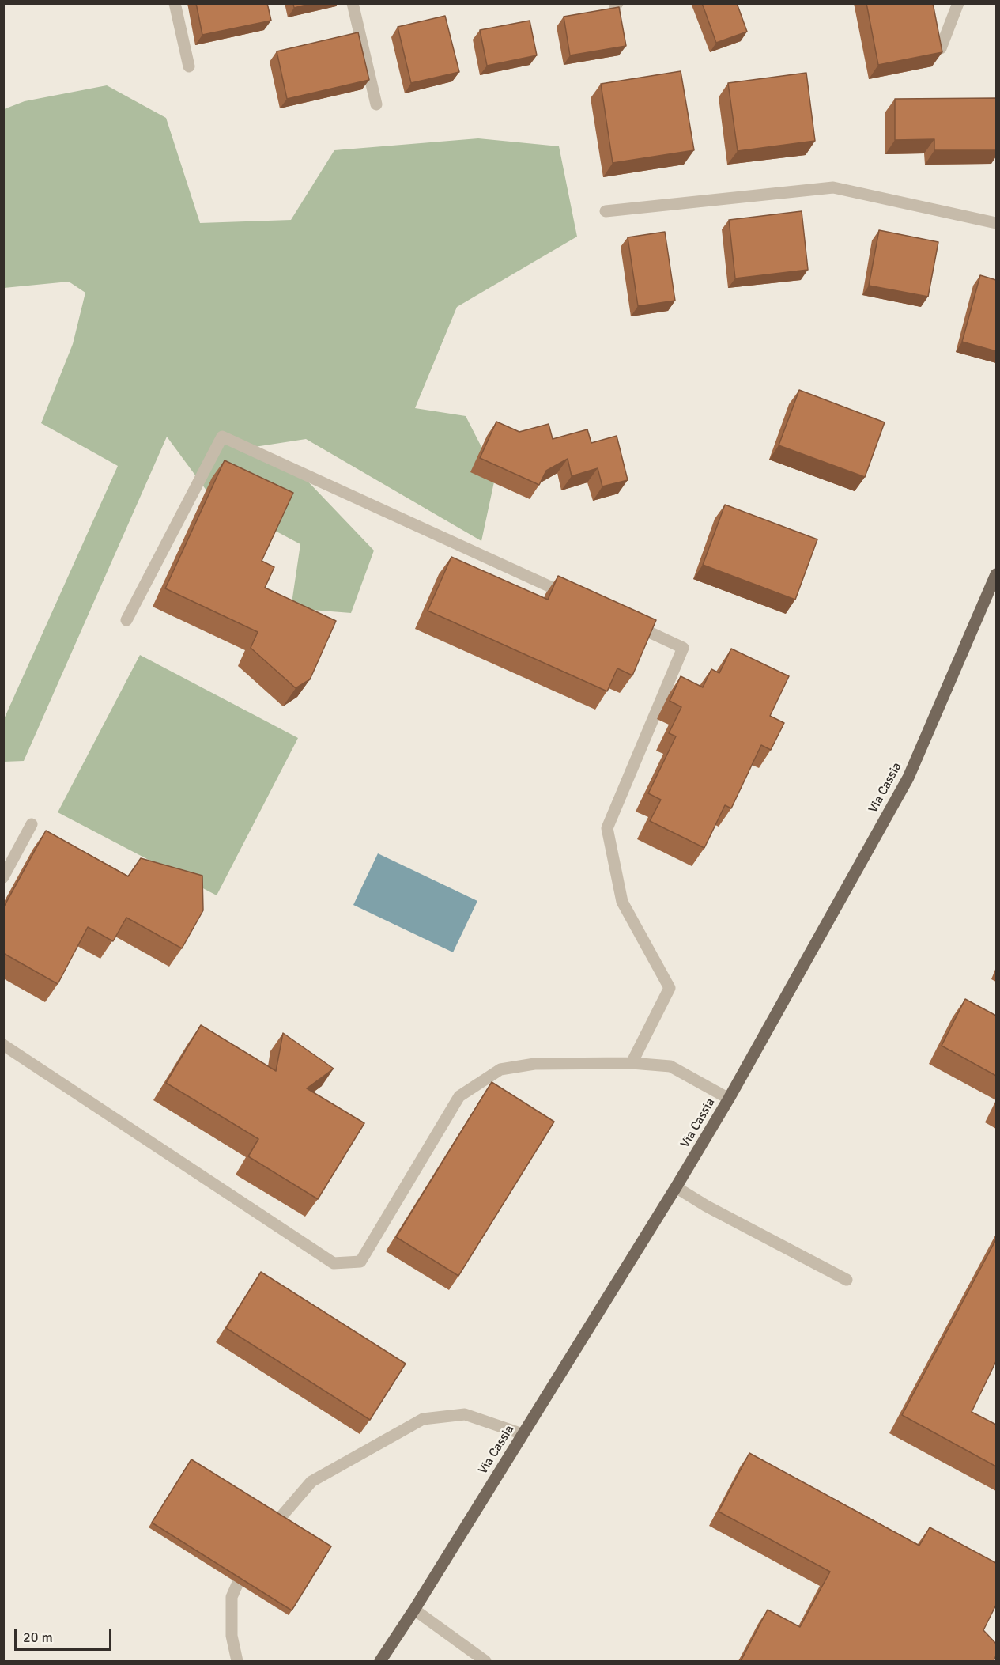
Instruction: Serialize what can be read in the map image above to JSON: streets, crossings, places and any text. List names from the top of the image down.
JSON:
{
  "streets": {
    "main road": ["Via Cassia"]
  },
  "scale_bar": "20 m"
}
